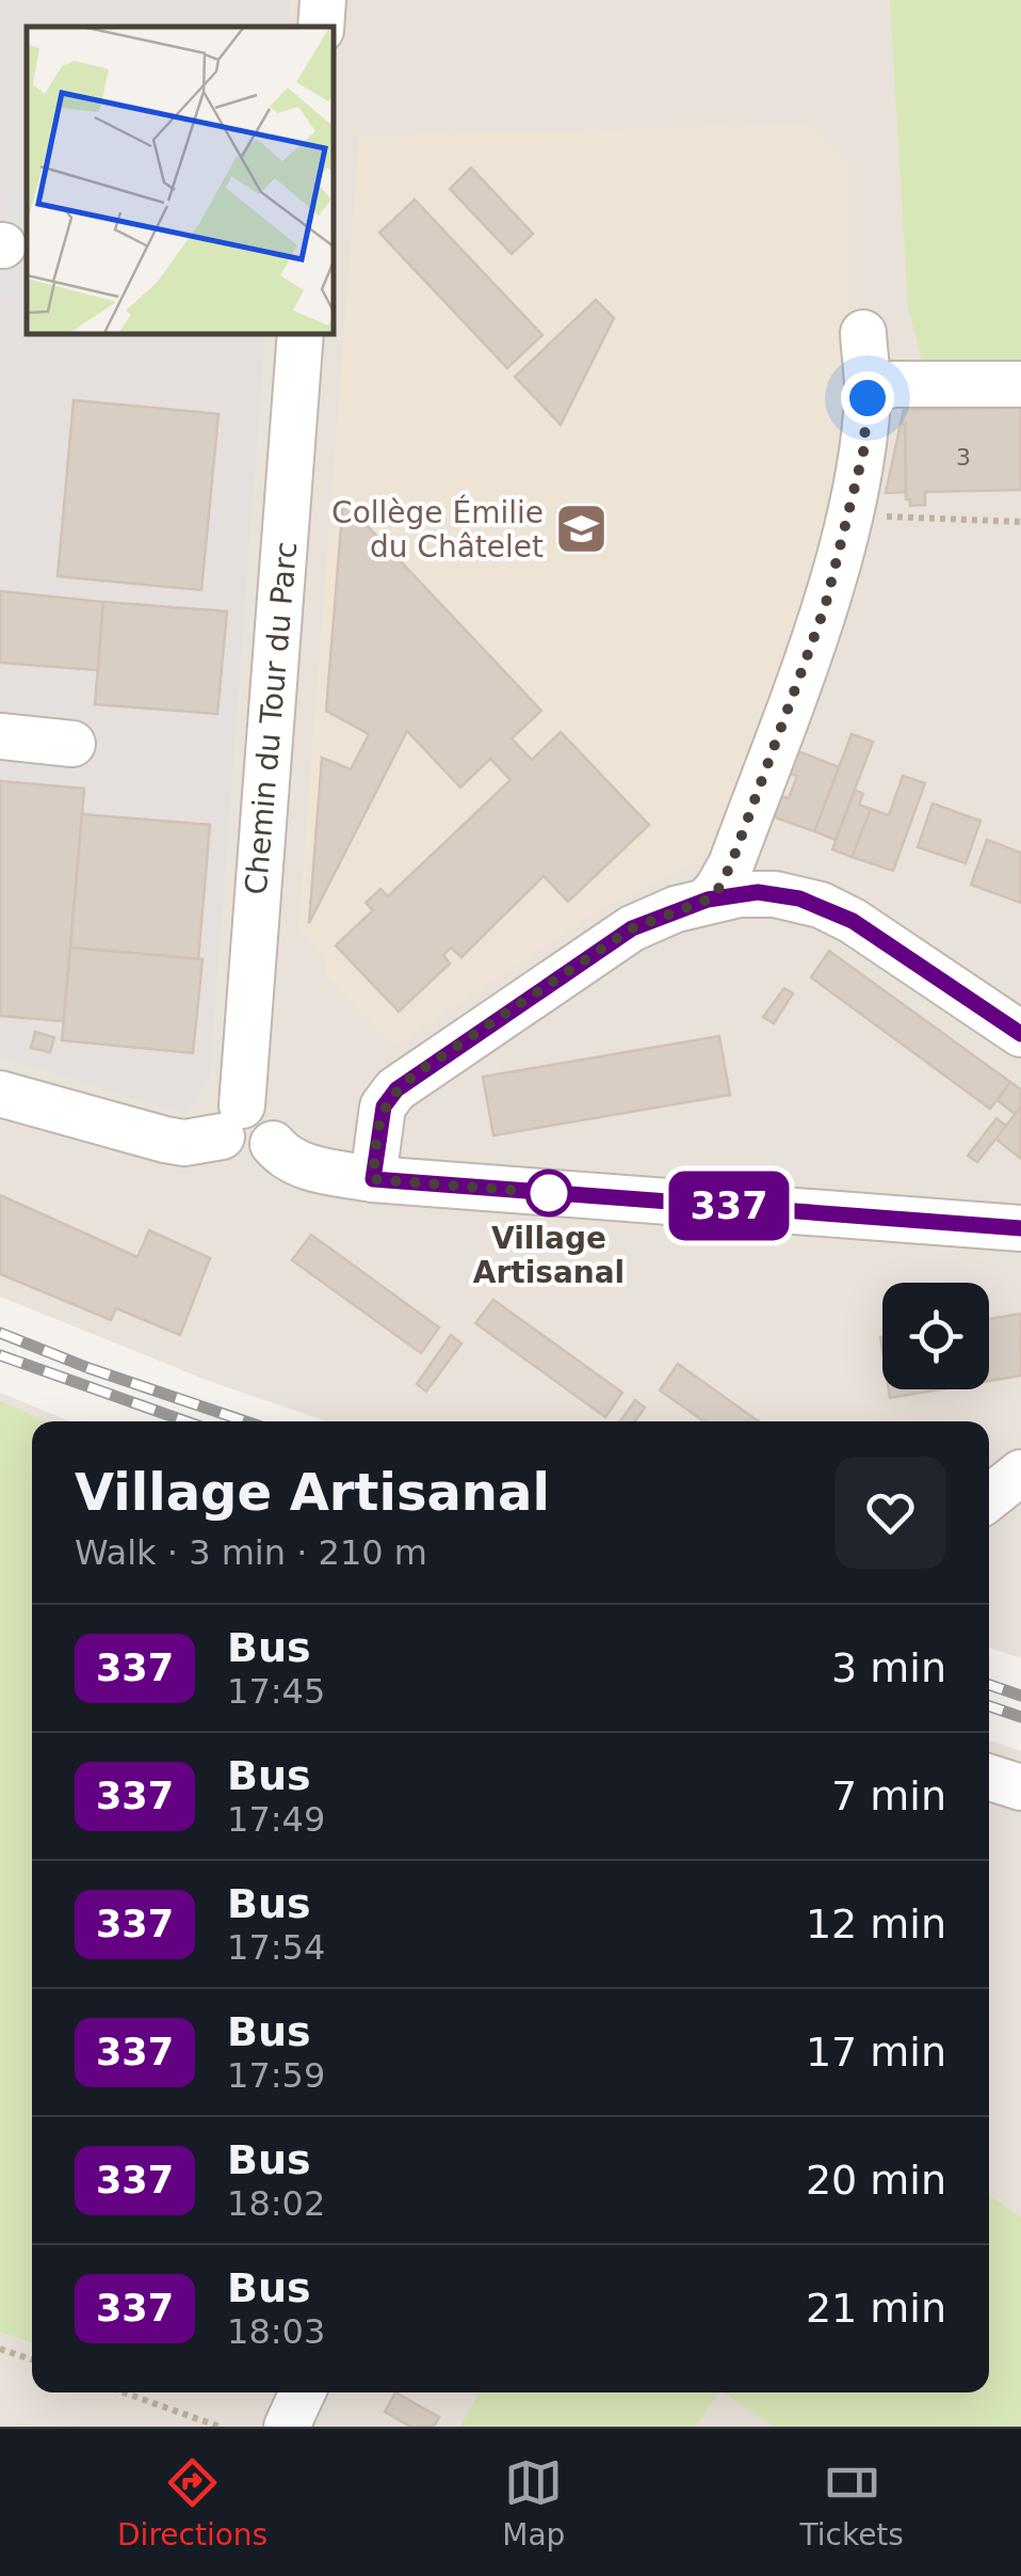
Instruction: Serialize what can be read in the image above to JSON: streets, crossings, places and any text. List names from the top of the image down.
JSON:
{
  "streets": {
    "street": ["Chemin du Tour du Parc"]
  },
  "places": {
    "school or university": ["Collège Émilie du Châtelet"],
    "other": ["Village Artisanal"]
  },
  "lines": ["bus line 337"],
  "house_numbers": ["3"],
  "page": {
    "on_map": "337",
    "heading": ["Village Artisanal", "Walk · 3 min · 210 m"],
    "list": [
      {
        "mark": "337",
        "name": "Bus",
        "note": "17:45",
        "value": "3 min"
      },
      {
        "mark": "337",
        "name": "Bus",
        "note": "17:49",
        "value": "7 min"
      },
      {
        "mark": "337",
        "name": "Bus",
        "note": "17:54",
        "value": "12 min"
      },
      {
        "mark": "337",
        "name": "Bus",
        "note": "17:59",
        "value": "17 min"
      },
      {
        "mark": "337",
        "name": "Bus",
        "note": "18:02",
        "value": "20 min"
      },
      {
        "mark": "337",
        "name": "Bus",
        "note": "18:03",
        "value": "21 min"
      }
    ],
    "tabs": ["Directions", "Map", "Tickets"]
  }
}
